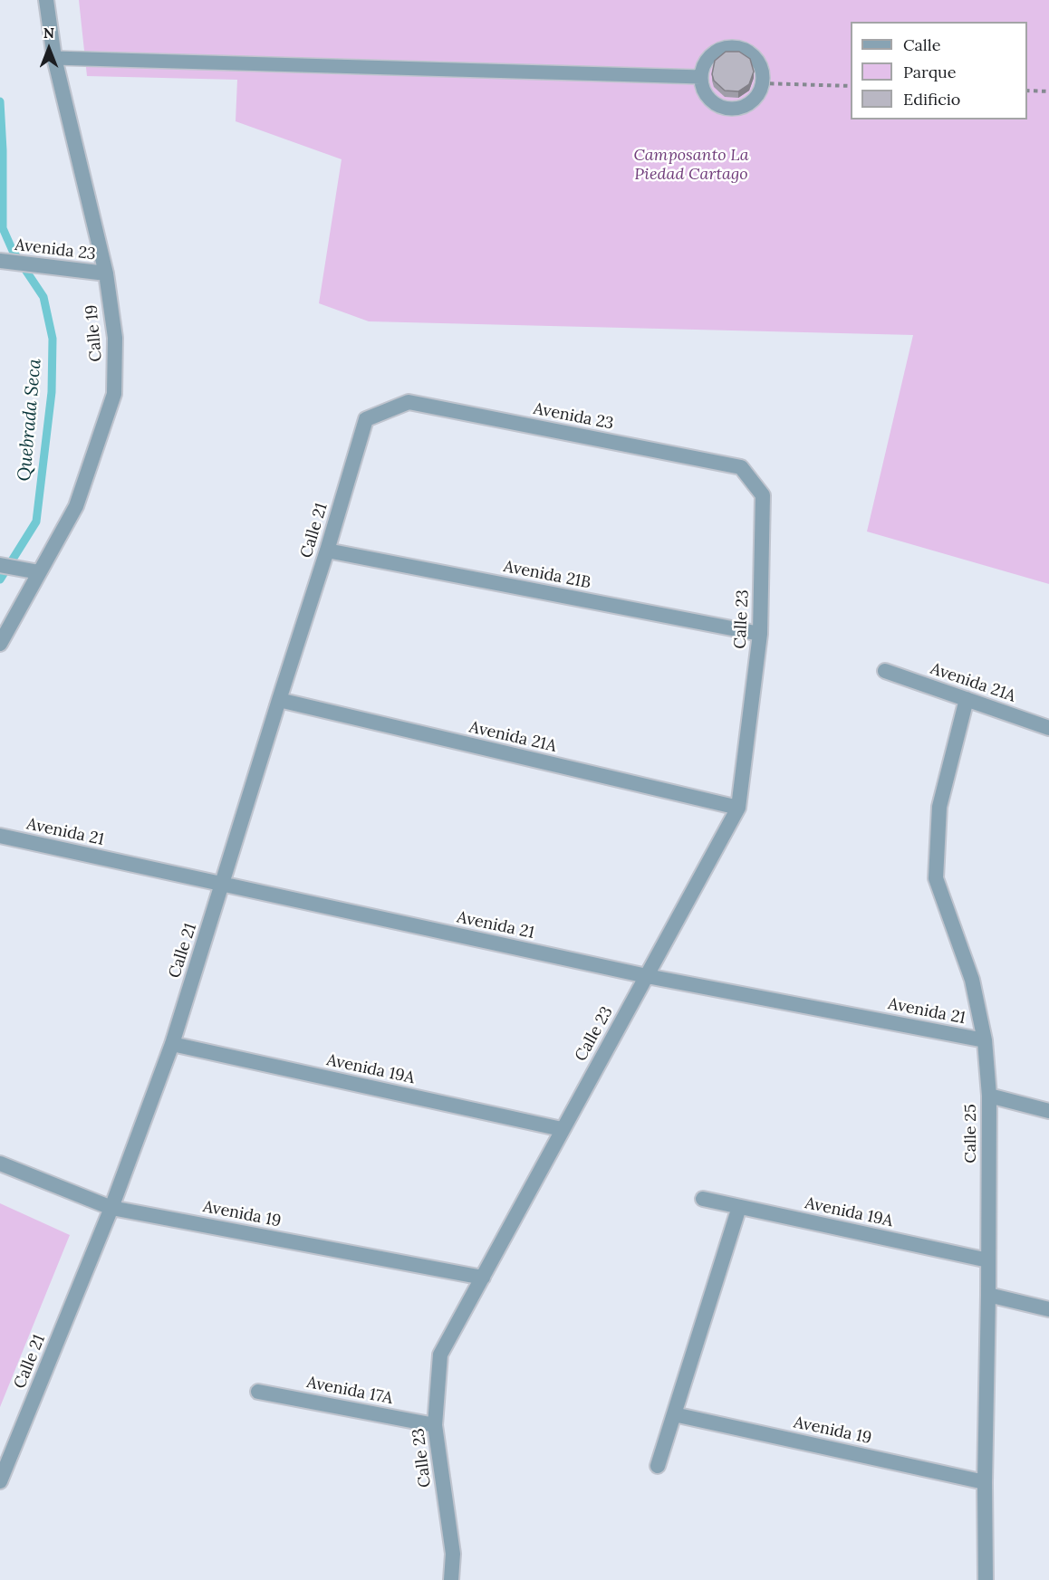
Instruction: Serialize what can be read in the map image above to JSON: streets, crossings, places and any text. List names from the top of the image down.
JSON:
{
  "streets": {
    "street": [
      "Avenida 23",
      "Calle 19",
      "Calle 21",
      "Avenida 21B",
      "Calle 23",
      "Avenida 21A",
      "Avenida 21",
      "Avenida 19A",
      "Calle 25",
      "Avenida 19",
      "Avenida 17A"
    ]
  },
  "crossings": [
    ["Avenida 23", "Calle 19"],
    ["Avenida 23", "Calle 21"],
    ["Avenida 23", "Calle 23"],
    ["Calle 21", "Avenida 21B"],
    ["Calle 21", "Avenida 21A"],
    ["Calle 21", "Avenida 21"],
    ["Calle 21", "Avenida 19A"],
    ["Calle 21", "Avenida 19"],
    ["Avenida 21B", "Calle 23"],
    ["Calle 23", "Avenida 21A"],
    ["Calle 23", "Avenida 21"],
    ["Calle 23", "Avenida 19A"],
    ["Calle 23", "Avenida 19"],
    ["Calle 23", "Avenida 17A"],
    ["Avenida 21A", "Calle 25"],
    ["Avenida 21", "Calle 25"],
    ["Avenida 19A", "Calle 25"],
    ["Calle 25", "Avenida 19"]
  ],
  "water": ["Quebrada Seca"],
  "parks": ["Camposanto La Piedad Cartago"],
  "legend": ["Calle", "Parque", "Edificio"],
  "north": "top"
}
